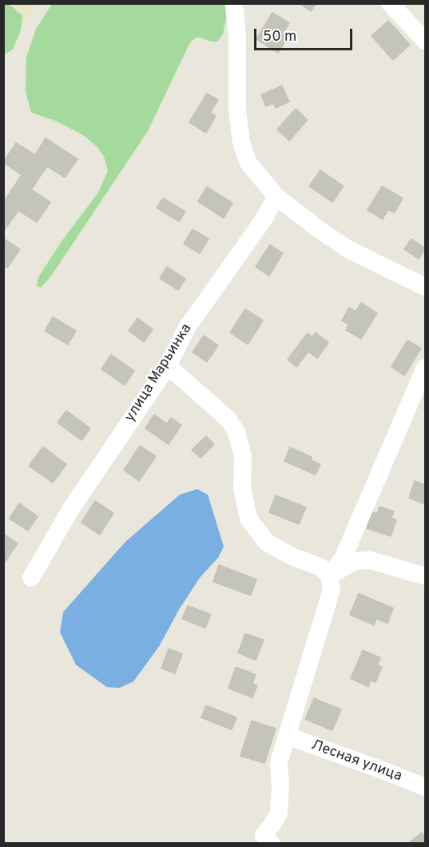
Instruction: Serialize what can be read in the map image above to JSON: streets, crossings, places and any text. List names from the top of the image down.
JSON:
{
  "streets": {
    "street": ["улица Марьинка", "Лесная улица"]
  },
  "scale_bar": "50 m"
}
